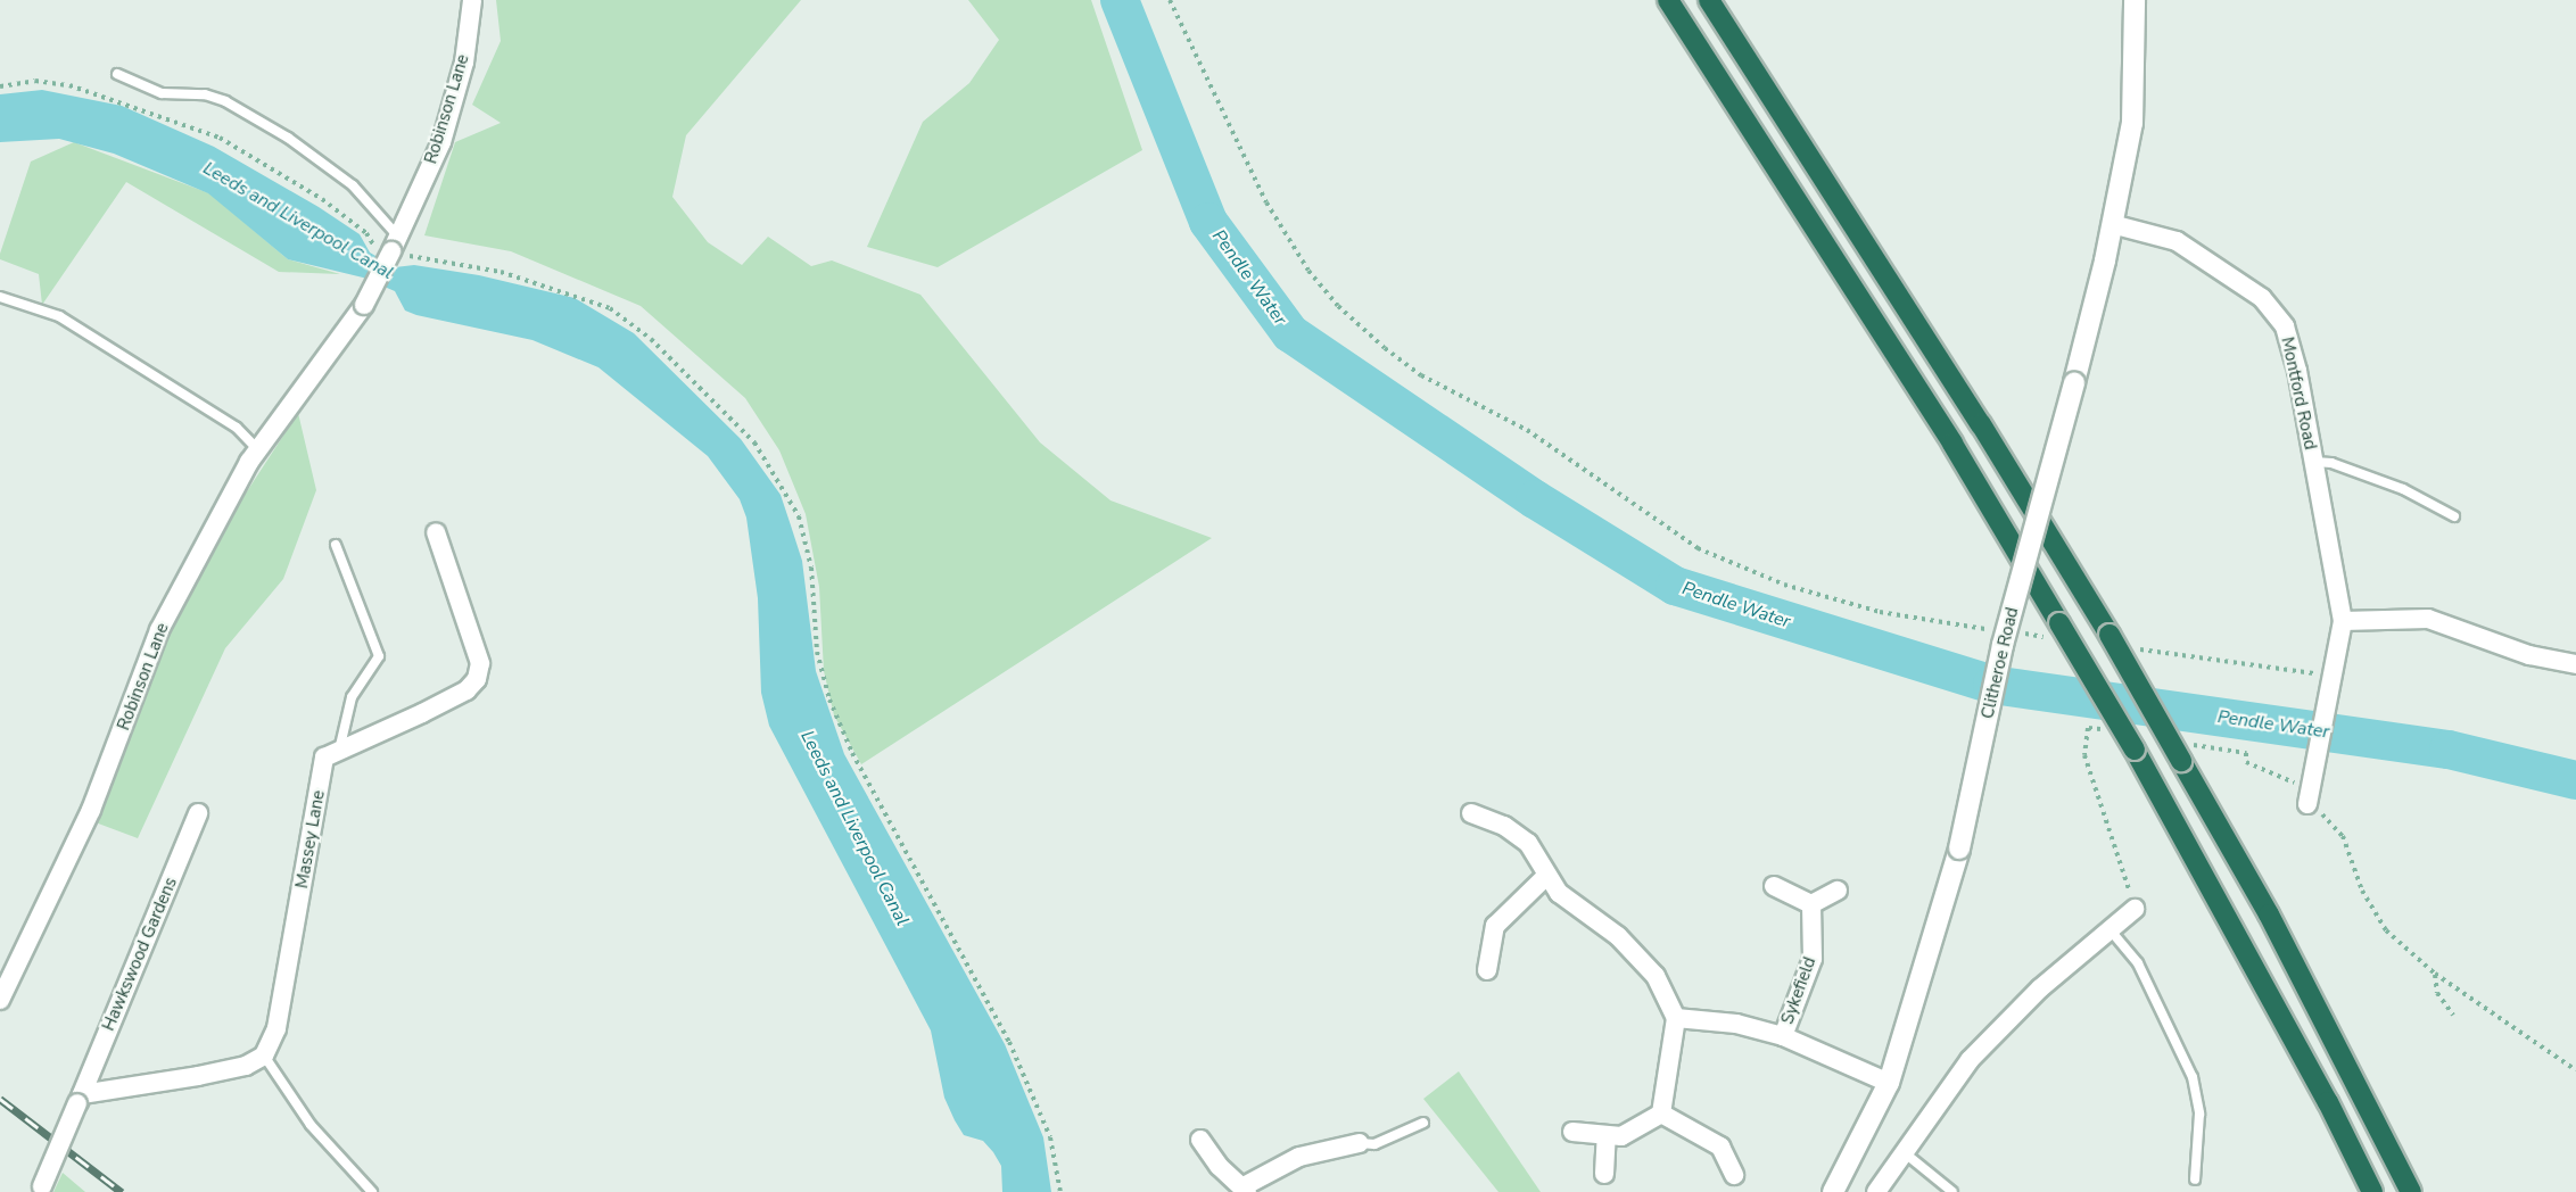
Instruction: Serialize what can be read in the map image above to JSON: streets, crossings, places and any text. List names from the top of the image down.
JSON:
{
  "streets": {
    "main road": ["Clitheroe Road"],
    "street": [
      "Robinson Lane",
      "Montford Road",
      "Massey Lane",
      "Hawkswood Gardens",
      "Sykefield"
    ]
  },
  "crossings": [
    ["Montford Road", "Clitheroe Road"]
  ],
  "water": ["Leeds and Liverpool Canal", "Pendle Water"]
}
